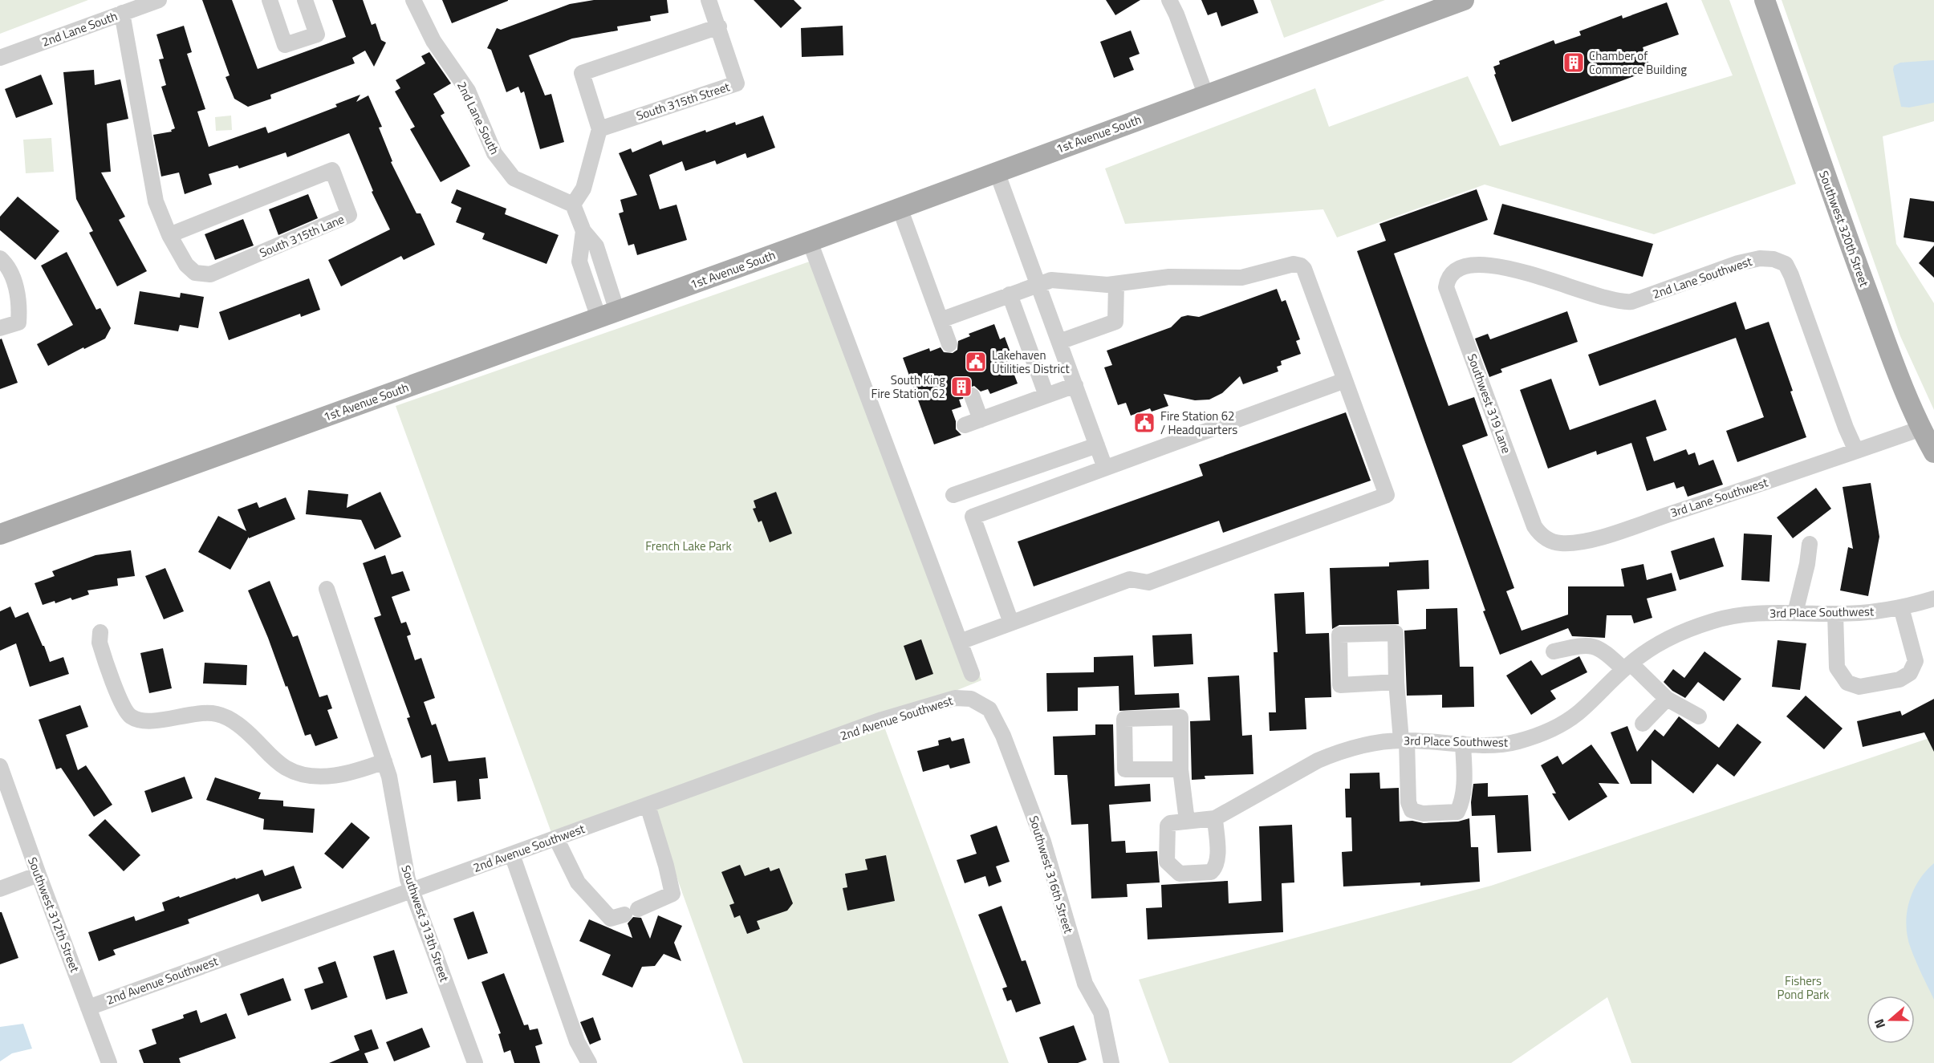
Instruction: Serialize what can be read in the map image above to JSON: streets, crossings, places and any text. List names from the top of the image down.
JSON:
{
  "streets": {
    "main road": ["1st Avenue South", "Southwest 320th Street"],
    "street": [
      "2nd Lane South",
      "South 315th Street",
      "South 315th Lane",
      "2nd Lane Southwest",
      "Southwest 319 Lane",
      "3rd Lane Southwest",
      "3rd Place Southwest",
      "2nd Avenue Southwest",
      "Southwest 316th Street",
      "Southwest 312th Street",
      "Southwest 313th Street"
    ]
  },
  "crossings": [
    ["2nd Lane South", "South 315th Lane"],
    ["Southwest 320th Street", "3rd Lane Southwest"],
    ["2nd Lane Southwest", "Southwest 319 Lane"],
    ["2nd Lane Southwest", "3rd Lane Southwest"],
    ["Southwest 319 Lane", "3rd Lane Southwest"],
    ["2nd Avenue Southwest", "Southwest 316th Street"],
    ["2nd Avenue Southwest", "Southwest 312th Street"],
    ["2nd Avenue Southwest", "Southwest 313th Street"]
  ],
  "parks": ["French Lake Park", "Fishers Pond Park"],
  "places": {
    "building": ["Chamber of Commerce Building", "South King Fire Station 62"],
    "public building": ["Lakehaven Utilities District", "Fire Station 62 / Headquarters"]
  },
  "north": "left"
}
